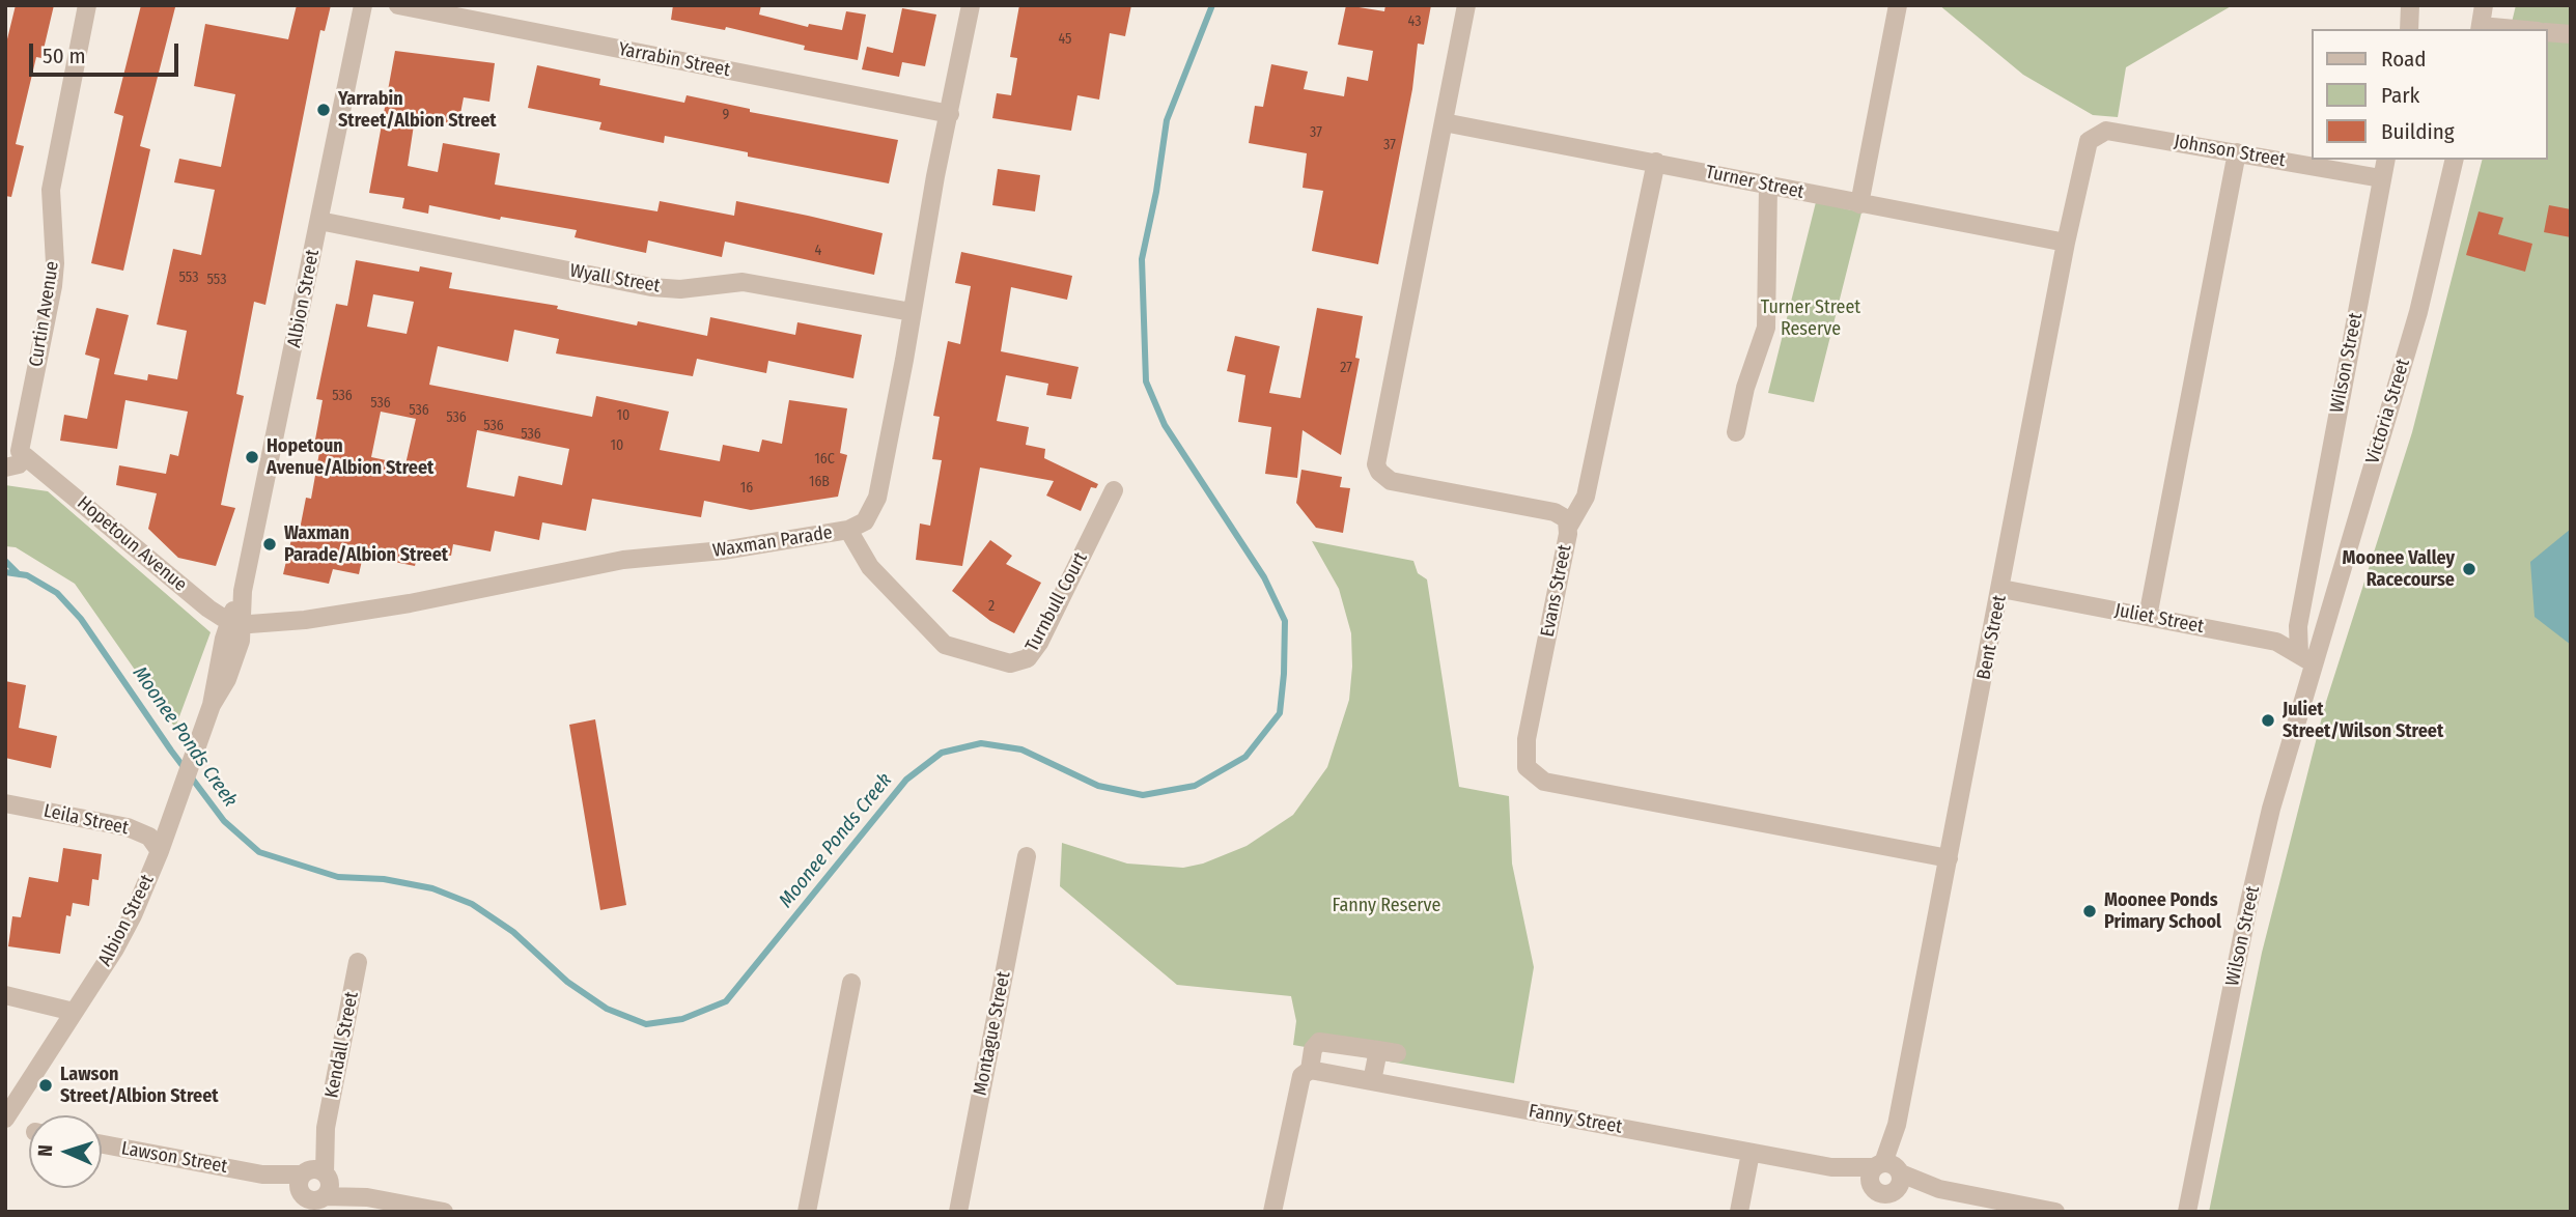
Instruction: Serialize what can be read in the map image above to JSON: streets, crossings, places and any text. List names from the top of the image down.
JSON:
{
  "streets": {
    "street": [
      "Yarrabin Street",
      "Johnson Street",
      "Turner Street",
      "Wyall Street",
      "Albion Street",
      "Curtin Avenue",
      "Wilson Street",
      "Victoria Street",
      "Waxman Parade",
      "Hopetoun Avenue",
      "Evans Street",
      "Turnbull Court",
      "Juliet Street",
      "Bent Street",
      "Leila Street",
      "Montague Street",
      "Kendall Street",
      "Fanny Street",
      "Lawson Street"
    ]
  },
  "crossings": [
    ["Yarrabin Street", "Waxman Parade"],
    ["Johnson Street", "Wilson Street"],
    ["Johnson Street", "Bent Street"],
    ["Turner Street", "Evans Street"],
    ["Turner Street", "Bent Street"],
    ["Wyall Street", "Albion Street"],
    ["Wyall Street", "Waxman Parade"],
    ["Albion Street", "Waxman Parade"],
    ["Albion Street", "Hopetoun Avenue"],
    ["Albion Street", "Leila Street"],
    ["Curtin Avenue", "Hopetoun Avenue"],
    ["Wilson Street", "Victoria Street"],
    ["Wilson Street", "Juliet Street"],
    ["Victoria Street", "Juliet Street"],
    ["Waxman Parade", "Hopetoun Avenue"],
    ["Waxman Parade", "Turnbull Court"],
    ["Evans Street", "Bent Street"],
    ["Juliet Street", "Bent Street"],
    ["Bent Street", "Fanny Street"],
    ["Kendall Street", "Lawson Street"]
  ],
  "water": ["Moonee Ponds Creek"],
  "parks": ["Turner Street Reserve", "Fanny Reserve"],
  "places": [
    "Yarrabin Street/Albion Street",
    "Hopetoun Avenue/Albion Street",
    "Waxman Parade/Albion Street",
    "Moonee Valley Racecourse",
    "Juliet Street/Wilson Street",
    "Moonee Ponds Primary School",
    "Lawson Street/Albion Street"
  ],
  "house_numbers": [
    "43",
    "45",
    "9",
    "37",
    "37",
    "4",
    "553",
    "553",
    "27",
    "536",
    "536",
    "536",
    "10",
    "536",
    "536",
    "536",
    "10",
    "16C",
    "16B",
    "16",
    "2"
  ],
  "legend": ["Road", "Park", "Building"],
  "scale_bar": "50 m",
  "north": "left"
}
